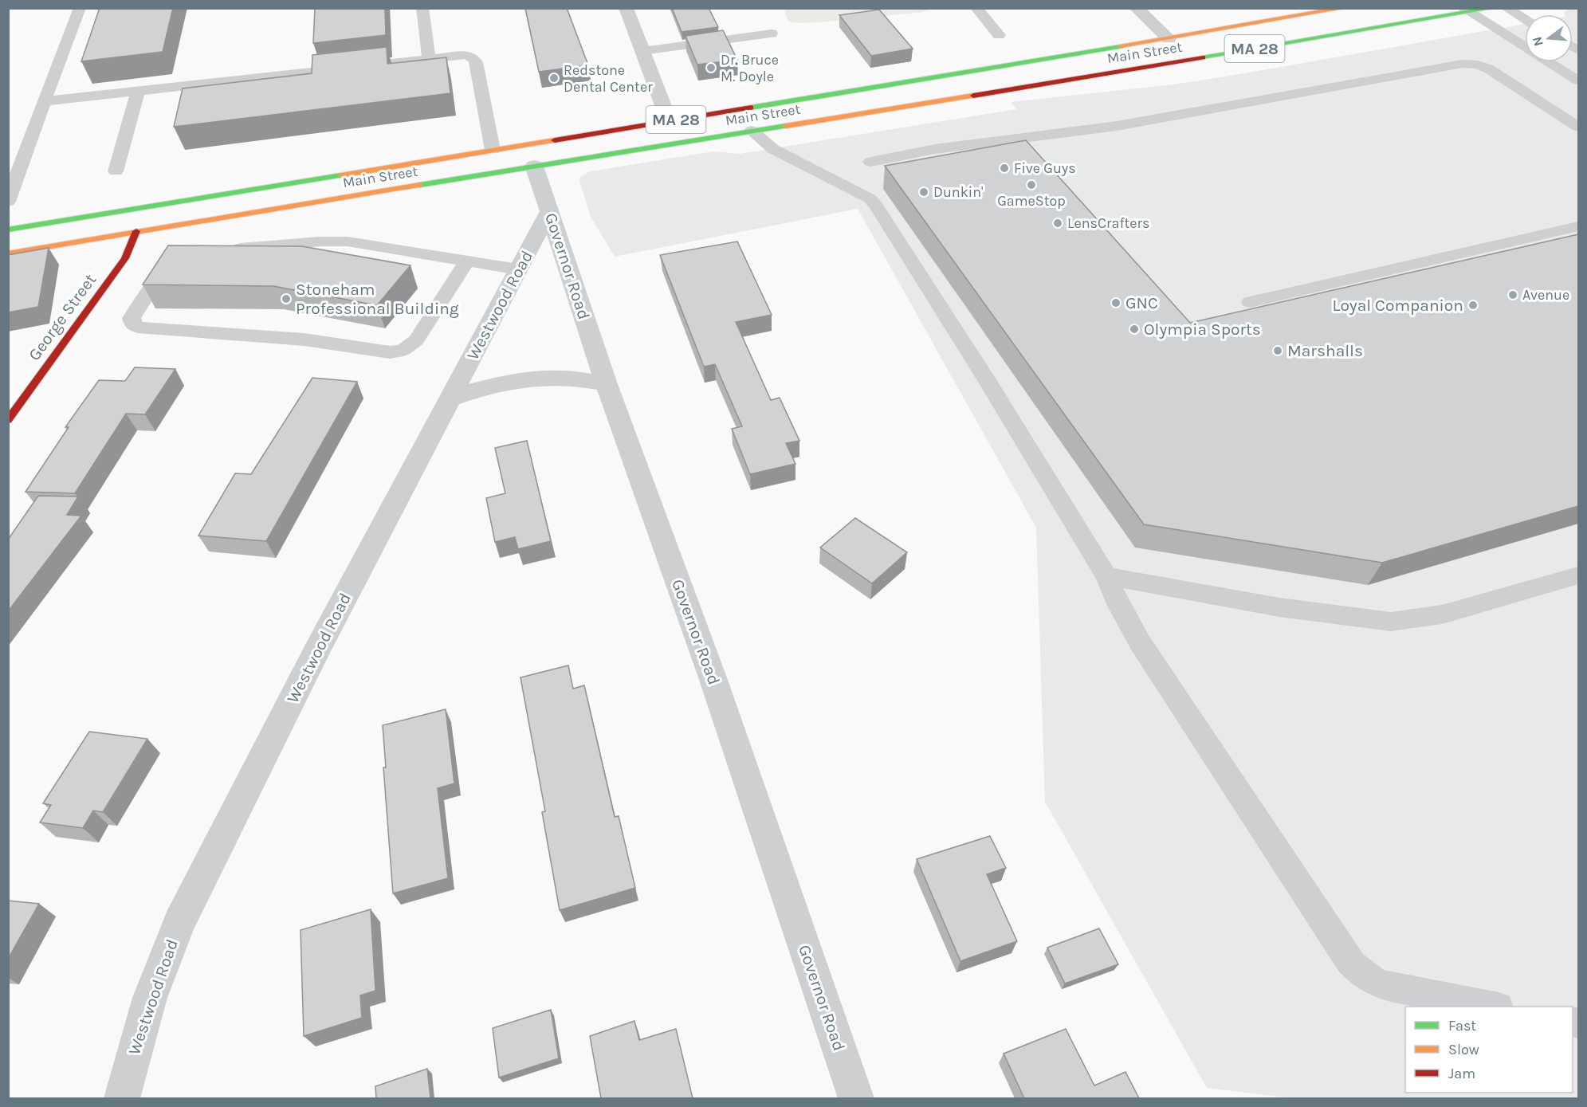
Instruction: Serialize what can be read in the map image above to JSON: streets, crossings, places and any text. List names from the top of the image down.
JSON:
{
  "streets": {
    "main road": ["MA 28", "Main Street", "George Street"],
    "street": ["Governor Road", "Westwood Road"]
  },
  "crossings": [
    ["Main Street", "Governor Road"],
    ["Main Street", "George Street"],
    ["Governor Road", "Westwood Road"]
  ],
  "places": [
    "Dr. Bruce M. Doyle",
    "Redstone Dental Center",
    "Five Guys",
    "GameStop",
    "Dunkin'",
    "LensCrafters",
    "Avenue",
    "Stoneham Professional Building",
    "GNC",
    "Loyal Companion",
    "Olympia Sports",
    "Marshalls"
  ],
  "legend": ["Fast", "Slow", "Jam"],
  "north": "left"
}
